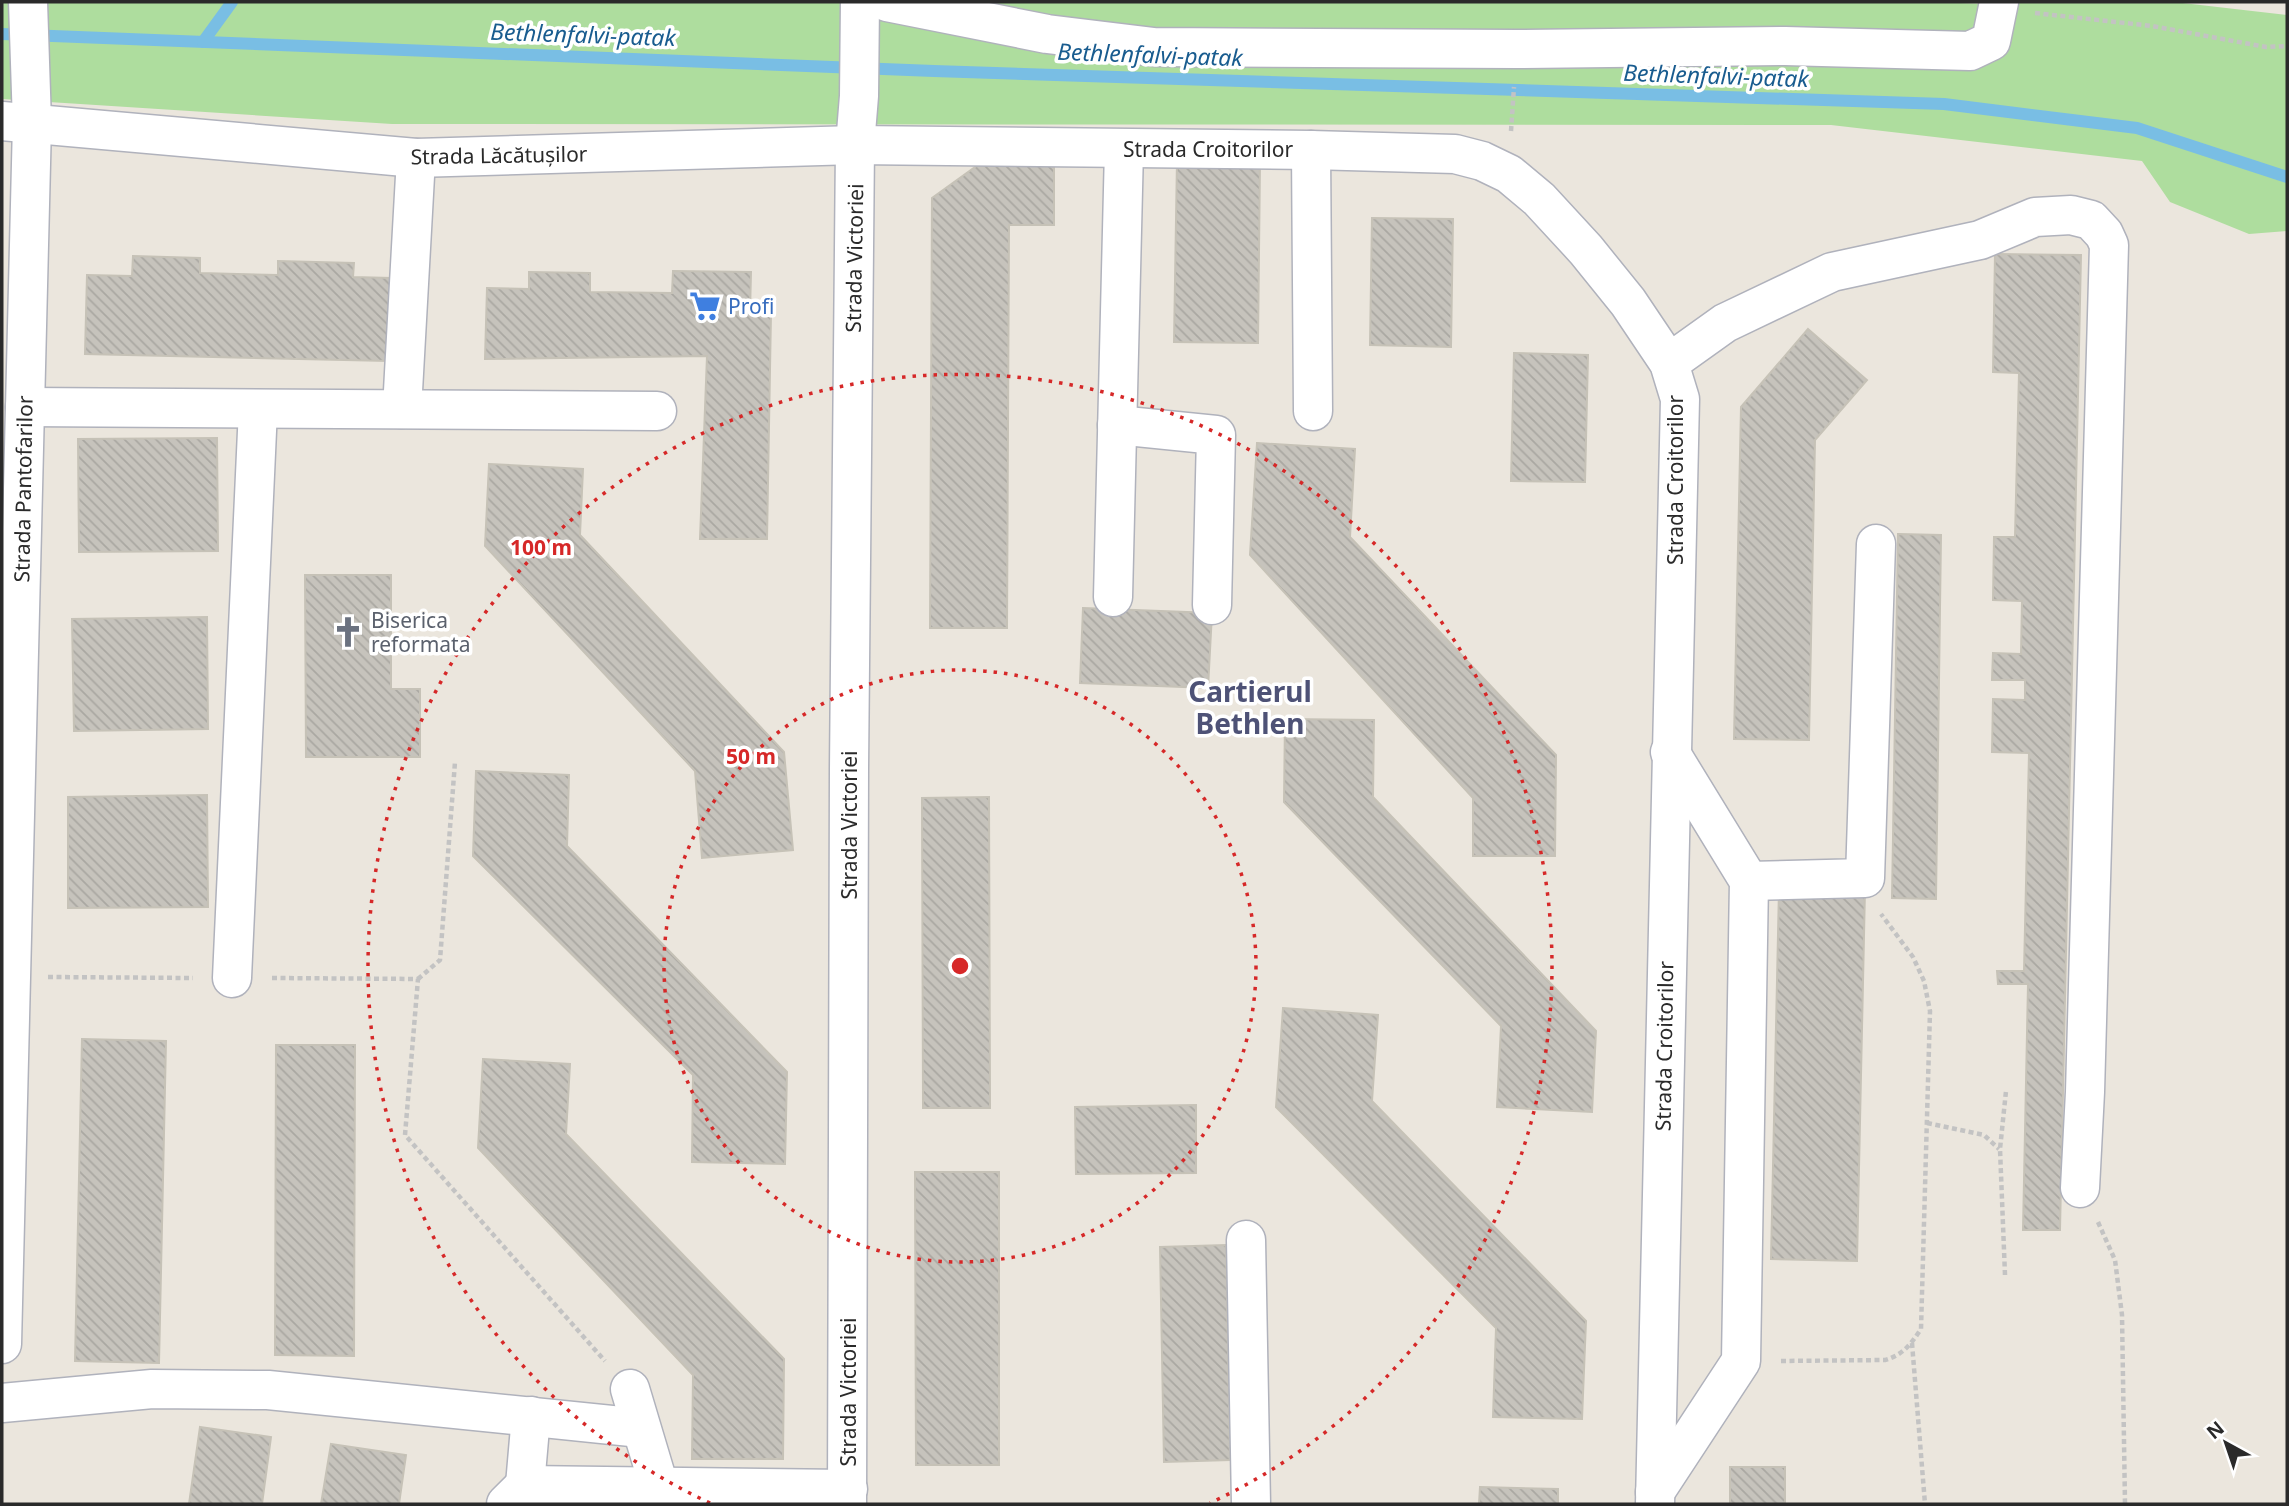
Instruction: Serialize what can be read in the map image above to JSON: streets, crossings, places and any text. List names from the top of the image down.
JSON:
{
  "streets": {
    "street": [
      "Strada Croitorilor",
      "Strada Lăcătușilor",
      "Strada Victoriei",
      "Strada Pantofarilor"
    ]
  },
  "crossings": [
    ["Strada Croitorilor", "Strada Lăcătușilor"],
    ["Strada Croitorilor", "Strada Victoriei"],
    ["Strada Lăcătușilor", "Strada Victoriei"],
    ["Strada Lăcătușilor", "Strada Pantofarilor"]
  ],
  "districts": ["Cartierul Bethlen"],
  "water": ["Bethlenfalvi-patak"],
  "places": {
    "supermarket": ["Profi"],
    "church": ["Biserica reformata"]
  },
  "north": "top left",
  "rings": ["100 m", "50 m"]
}
